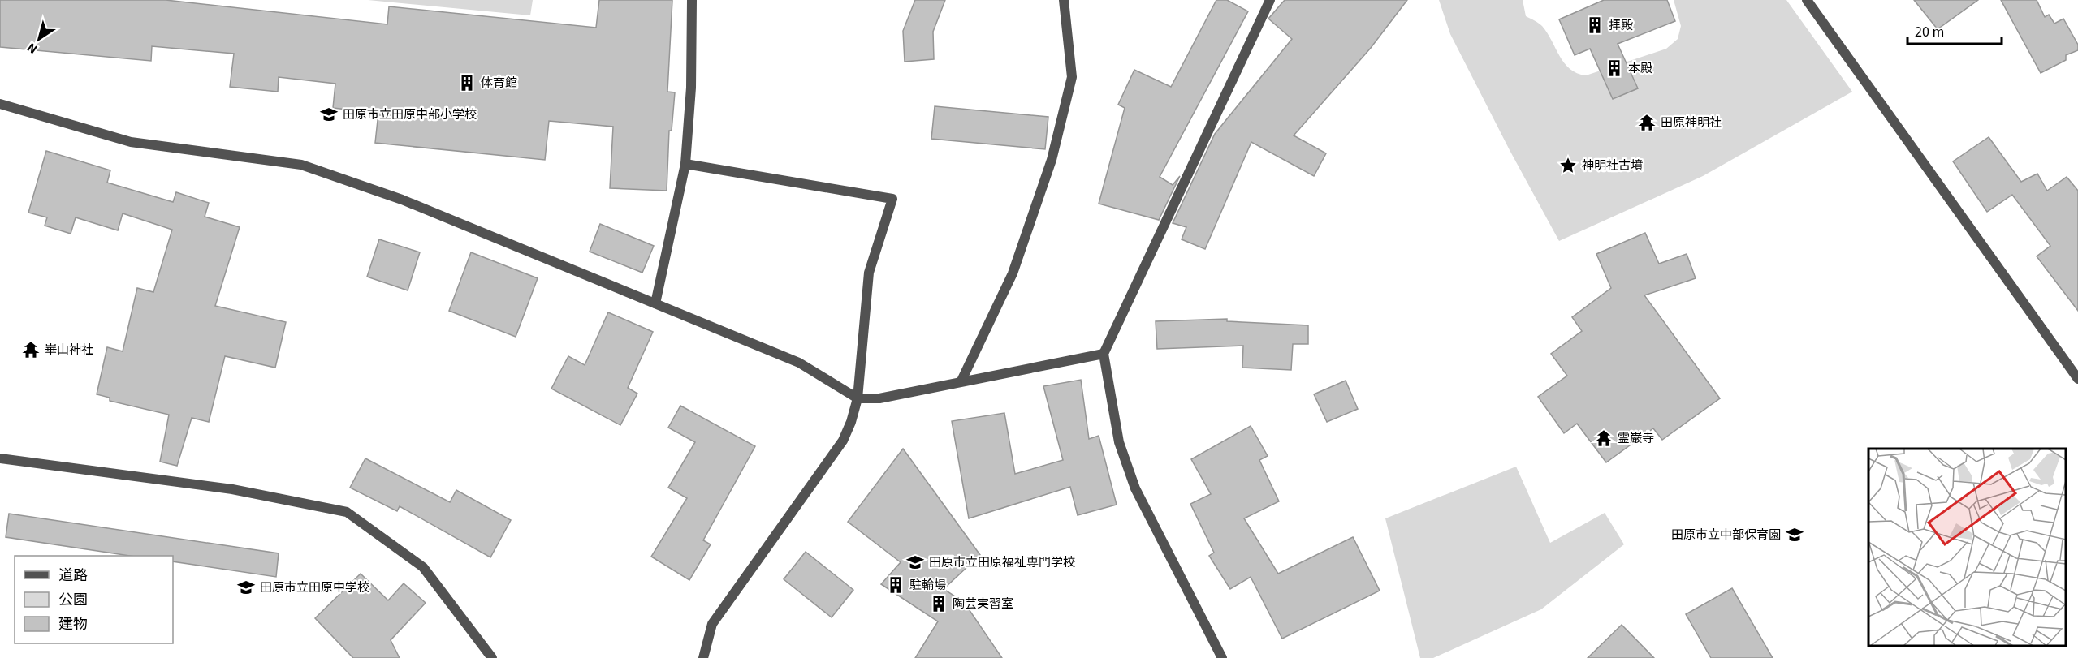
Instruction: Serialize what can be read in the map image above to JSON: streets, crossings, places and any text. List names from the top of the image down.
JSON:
{
  "places": {
    "building": [
      "拝殿",
      "本殿",
      "体育館",
      "駐輪場",
      "陶芸実習室"
    ],
    "school or university": [
      "田原市立田原中部小学校",
      "田原市立中部保育園",
      "田原市立田原福祉専門学校",
      "田原市立田原中学校"
    ],
    "temple": ["田原神明社", "崋山神社", "霊巌寺"],
    "place": ["神明社古墳"]
  },
  "legend": ["道路", "公園", "建物"],
  "scale_bar": "20 m",
  "north": "bottom left"
}
